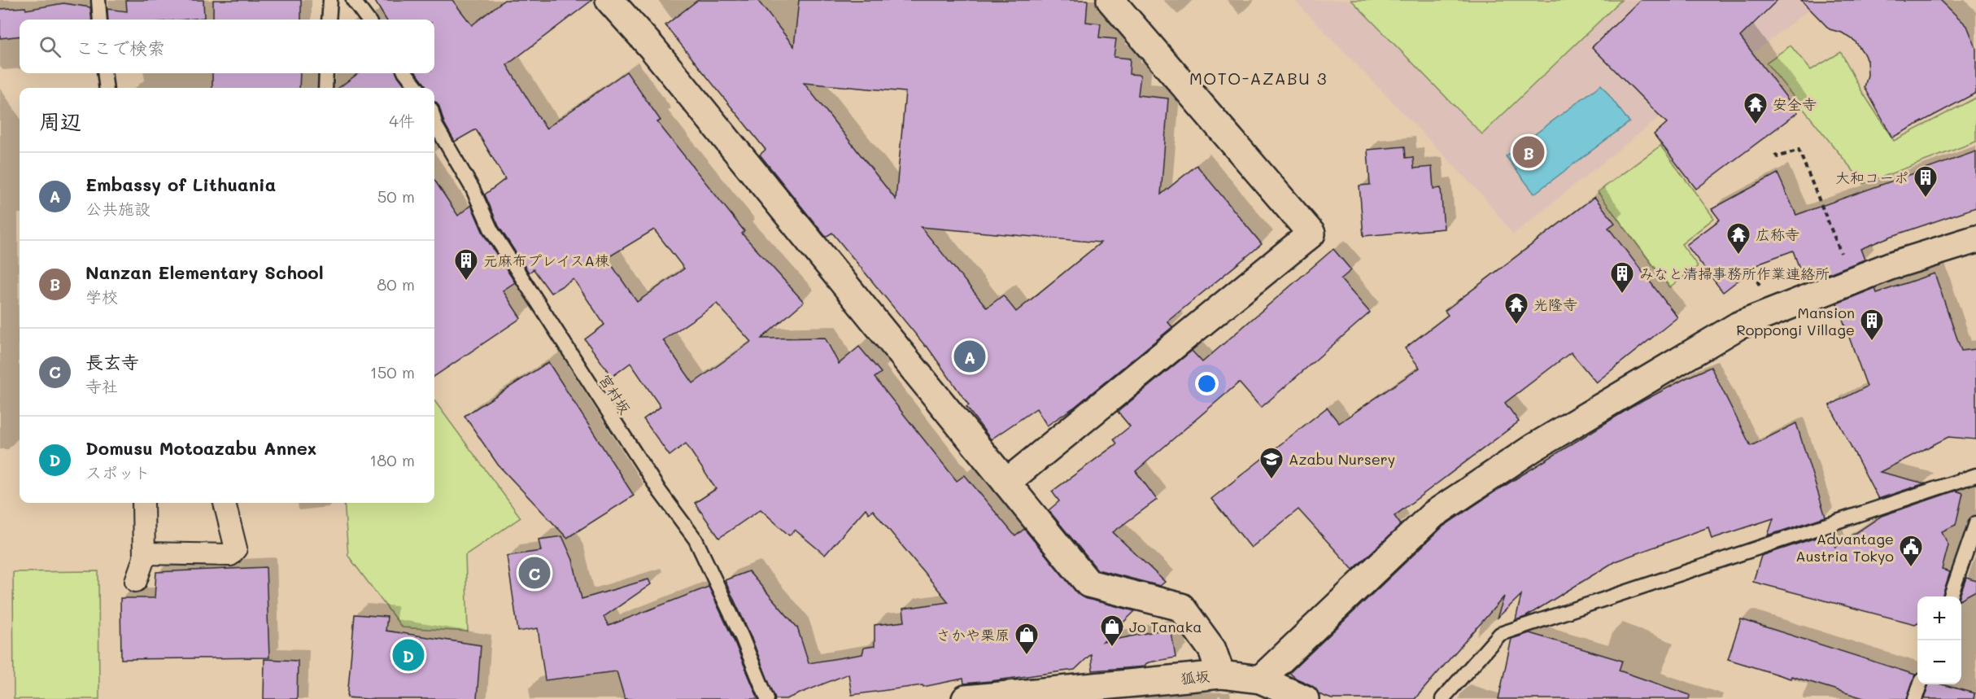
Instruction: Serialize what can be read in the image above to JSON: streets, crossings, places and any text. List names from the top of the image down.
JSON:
{
  "streets": {
    "street": ["狐坂"],
    "lane": ["宮村坂"]
  },
  "districts": ["MOTO-AZABU 3"],
  "places": {
    "temple": ["安全寺", "広称寺", "光隆寺"],
    "building": [
      "大和コーポ",
      "元麻布プレイスA棟",
      "みなと清掃事務所作業連絡所",
      "Mansion Roppongi Village"
    ],
    "school or university": ["Azabu Nursery"],
    "public building": ["Advantage Austria Tokyo"],
    "shop": ["Jo Tanaka", "さかや栗原"]
  },
  "page": {
    "search": "ここで検索",
    "heading": ["周辺", "4件"],
    "pins": [
      "B",
      "A",
      "C",
      "D"
    ],
    "list": [
      {
        "mark": "A",
        "name": "Embassy of Lithuania",
        "note": "公共施設",
        "value": "50 m"
      },
      {
        "mark": "B",
        "name": "Nanzan Elementary School",
        "note": "学校",
        "value": "80 m"
      },
      {
        "mark": "C",
        "name": "長玄寺",
        "note": "寺社",
        "value": "150 m"
      },
      {
        "mark": "D",
        "name": "Domusu Motoazabu Annex",
        "note": "スポット",
        "value": "180 m"
      }
    ],
    "map_buttons": ["+", "−"]
  }
}
